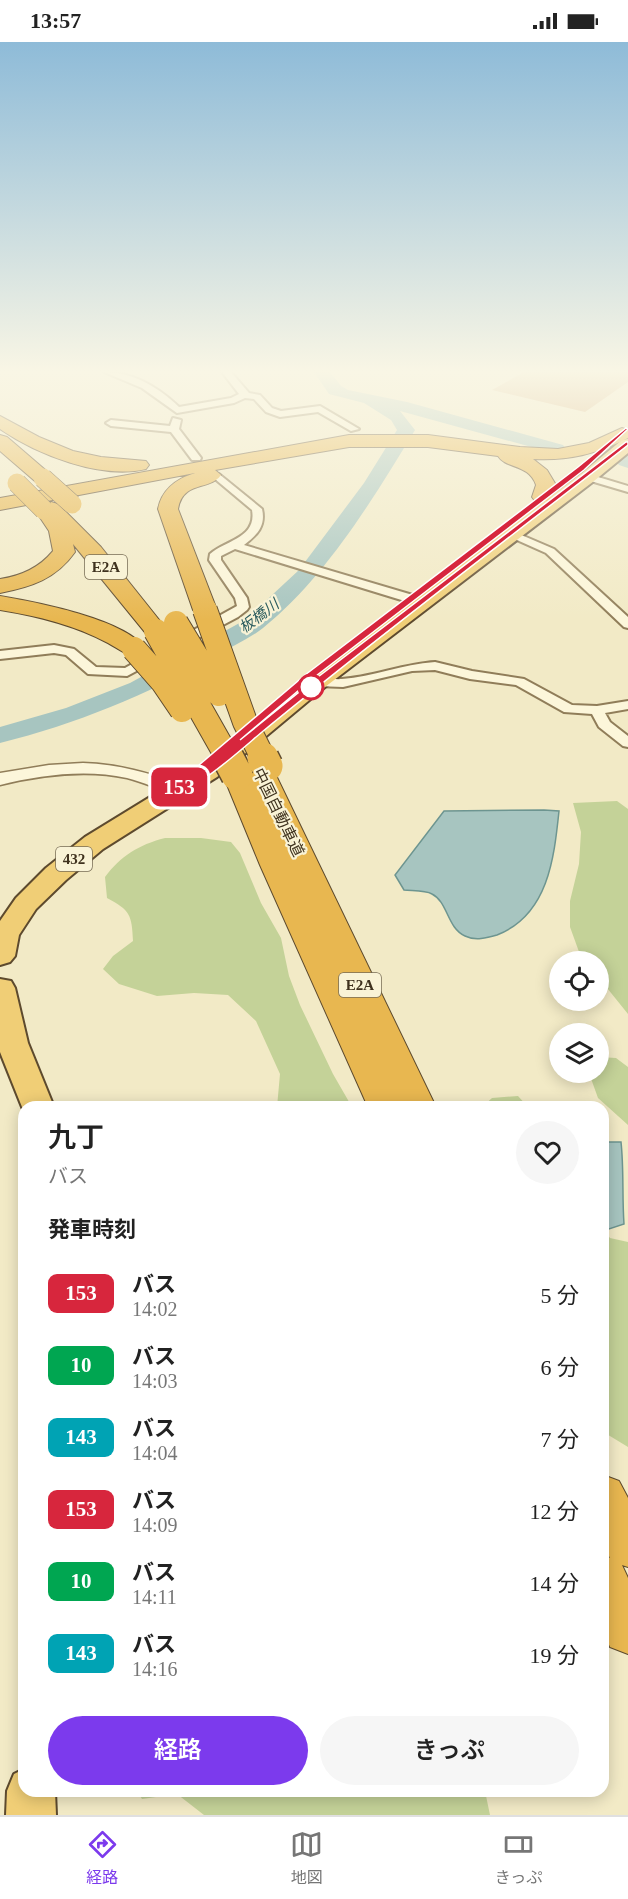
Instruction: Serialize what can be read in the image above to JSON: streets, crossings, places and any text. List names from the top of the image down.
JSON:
{
  "streets": {
    "highway": ["E2A", "中国自動車道", "432"]
  },
  "water": ["板橋川"],
  "lines": ["bus line 153"],
  "page": {
    "status": "13:57",
    "on_map": "153",
    "heading": [
      ["九丁", "バス"],
      "発車時刻"
    ],
    "list": [
      {
        "mark": "153",
        "name": "バス",
        "note": "14:02",
        "value": "5 分"
      },
      {
        "mark": "10",
        "name": "バス",
        "note": "14:03",
        "value": "6 分"
      },
      {
        "mark": "143",
        "name": "バス",
        "note": "14:04",
        "value": "7 分"
      },
      {
        "mark": "153",
        "name": "バス",
        "note": "14:09",
        "value": "12 分"
      },
      {
        "mark": "10",
        "name": "バス",
        "note": "14:11",
        "value": "14 分"
      },
      {
        "mark": "143",
        "name": "バス",
        "note": "14:16",
        "value": "19 分"
      }
    ],
    "buttons": ["経路", "きっぷ"],
    "tabs": ["経路", "地図", "きっぷ"]
  }
}
